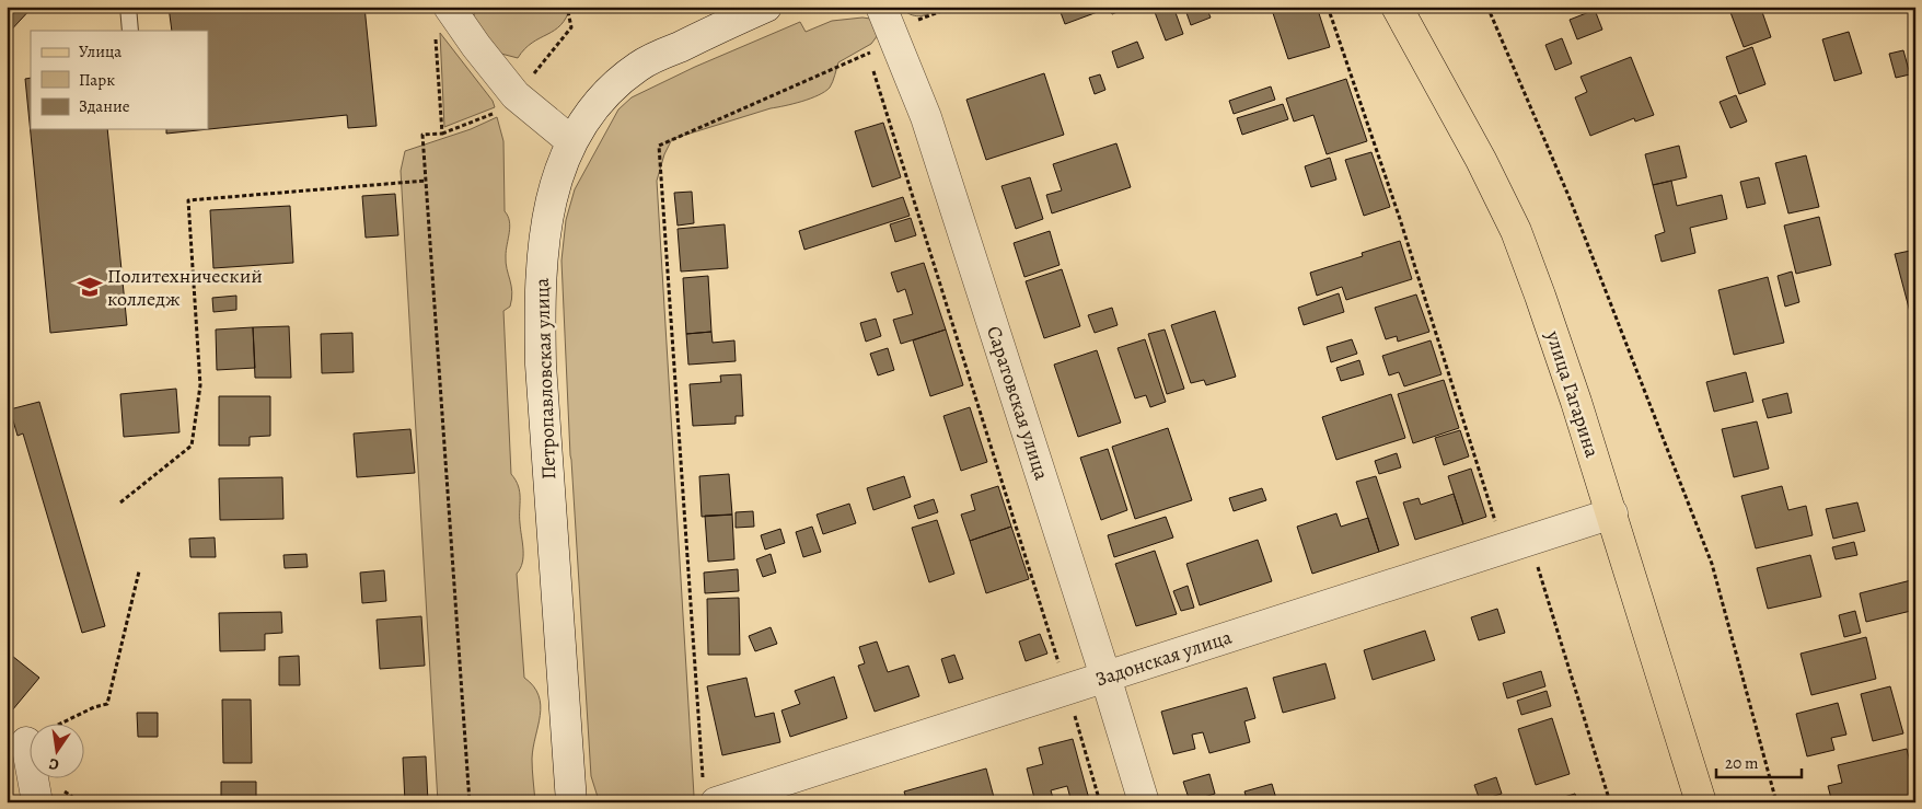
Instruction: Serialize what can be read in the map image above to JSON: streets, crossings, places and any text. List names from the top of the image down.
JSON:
{
  "streets": {
    "main road": ["улица Гагарина"],
    "street": ["Петропавловская улица", "Саратовская улица", "Задонская улица"]
  },
  "crossings": [
    ["улица Гагарина", "Задонская улица"],
    ["Саратовская улица", "Задонская улица"]
  ],
  "places": {
    "school or university": ["Политехнический колледж"]
  },
  "legend": ["Улица", "Парк", "Здание"],
  "scale_bar": "20 m",
  "north": "bottom"
}
